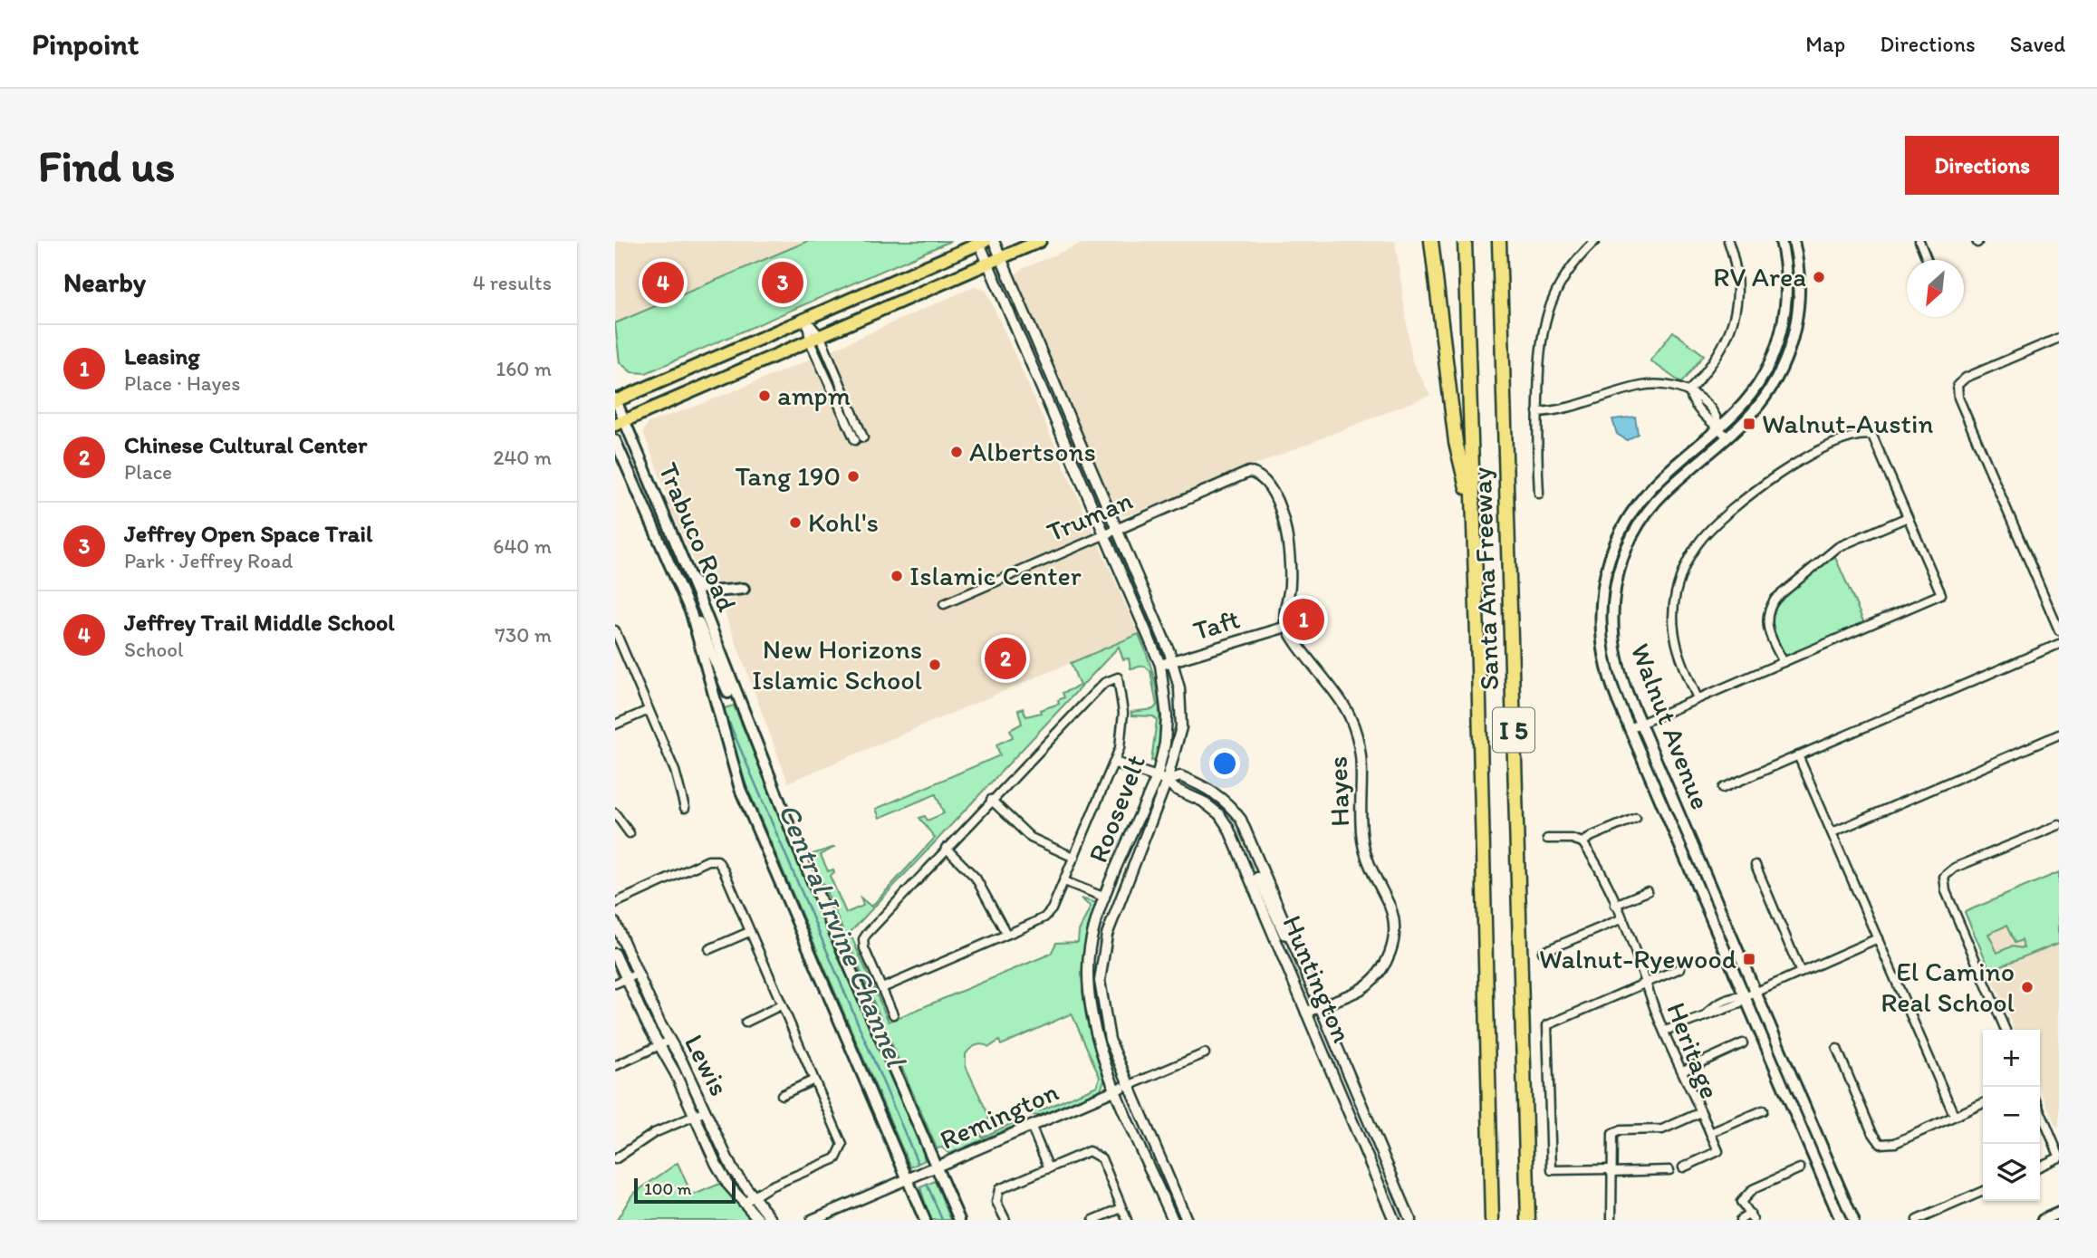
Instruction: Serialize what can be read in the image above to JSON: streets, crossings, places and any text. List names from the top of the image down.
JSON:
{
  "streets": {
    "highway": ["Santa Ana Freeway", "I 5"],
    "main road": ["Trabuco Road", "Walnut Avenue"],
    "street": [
      "Truman",
      "Taft",
      "Hayes",
      "Roosevelt",
      "Huntington",
      "Heritage",
      "Lewis",
      "Remington"
    ]
  },
  "crossings": [
    ["Truman", "Taft"],
    ["Truman", "Hayes"],
    ["Truman", "Roosevelt"],
    ["Trabuco Road", "Remington"],
    ["Taft", "Hayes"],
    ["Taft", "Roosevelt"],
    ["Hayes", "Huntington"],
    ["Roosevelt", "Huntington"],
    ["Roosevelt", "Remington"]
  ],
  "water": ["Central Irvine Channel"],
  "places": {
    "other": [
      "RV Area",
      "ampm",
      "Albertsons",
      "Tang 190",
      "Kohl's",
      "Islamic Center",
      "New Horizons Islamic School",
      "El Camino Real School"
    ],
    "transit": ["Walnut-Austin", "Walnut-Ryewood"]
  },
  "scale_bar": "100 m",
  "north": "bottom left",
  "page": {
    "header": "Pinpoint",
    "nav": ["Map", "Directions", "Saved"],
    "buttons": "Directions",
    "title": "Find us",
    "heading": ["Nearby", "4 results"],
    "pins": [
      "3",
      "4",
      "1",
      "2"
    ],
    "list": [
      {
        "mark": "1",
        "name": "Leasing",
        "note": "Place · Hayes",
        "value": "160 m"
      },
      {
        "mark": "2",
        "name": "Chinese Cultural Center",
        "note": "Place",
        "value": "240 m"
      },
      {
        "mark": "3",
        "name": "Jeffrey Open Space Trail",
        "note": "Park · Jeffrey Road",
        "value": "640 m"
      },
      {
        "mark": "4",
        "name": "Jeffrey Trail Middle School",
        "note": "School",
        "value": "730 m"
      }
    ],
    "map_buttons": ["+", "−"],
    "scale": "100 m"
  }
}
